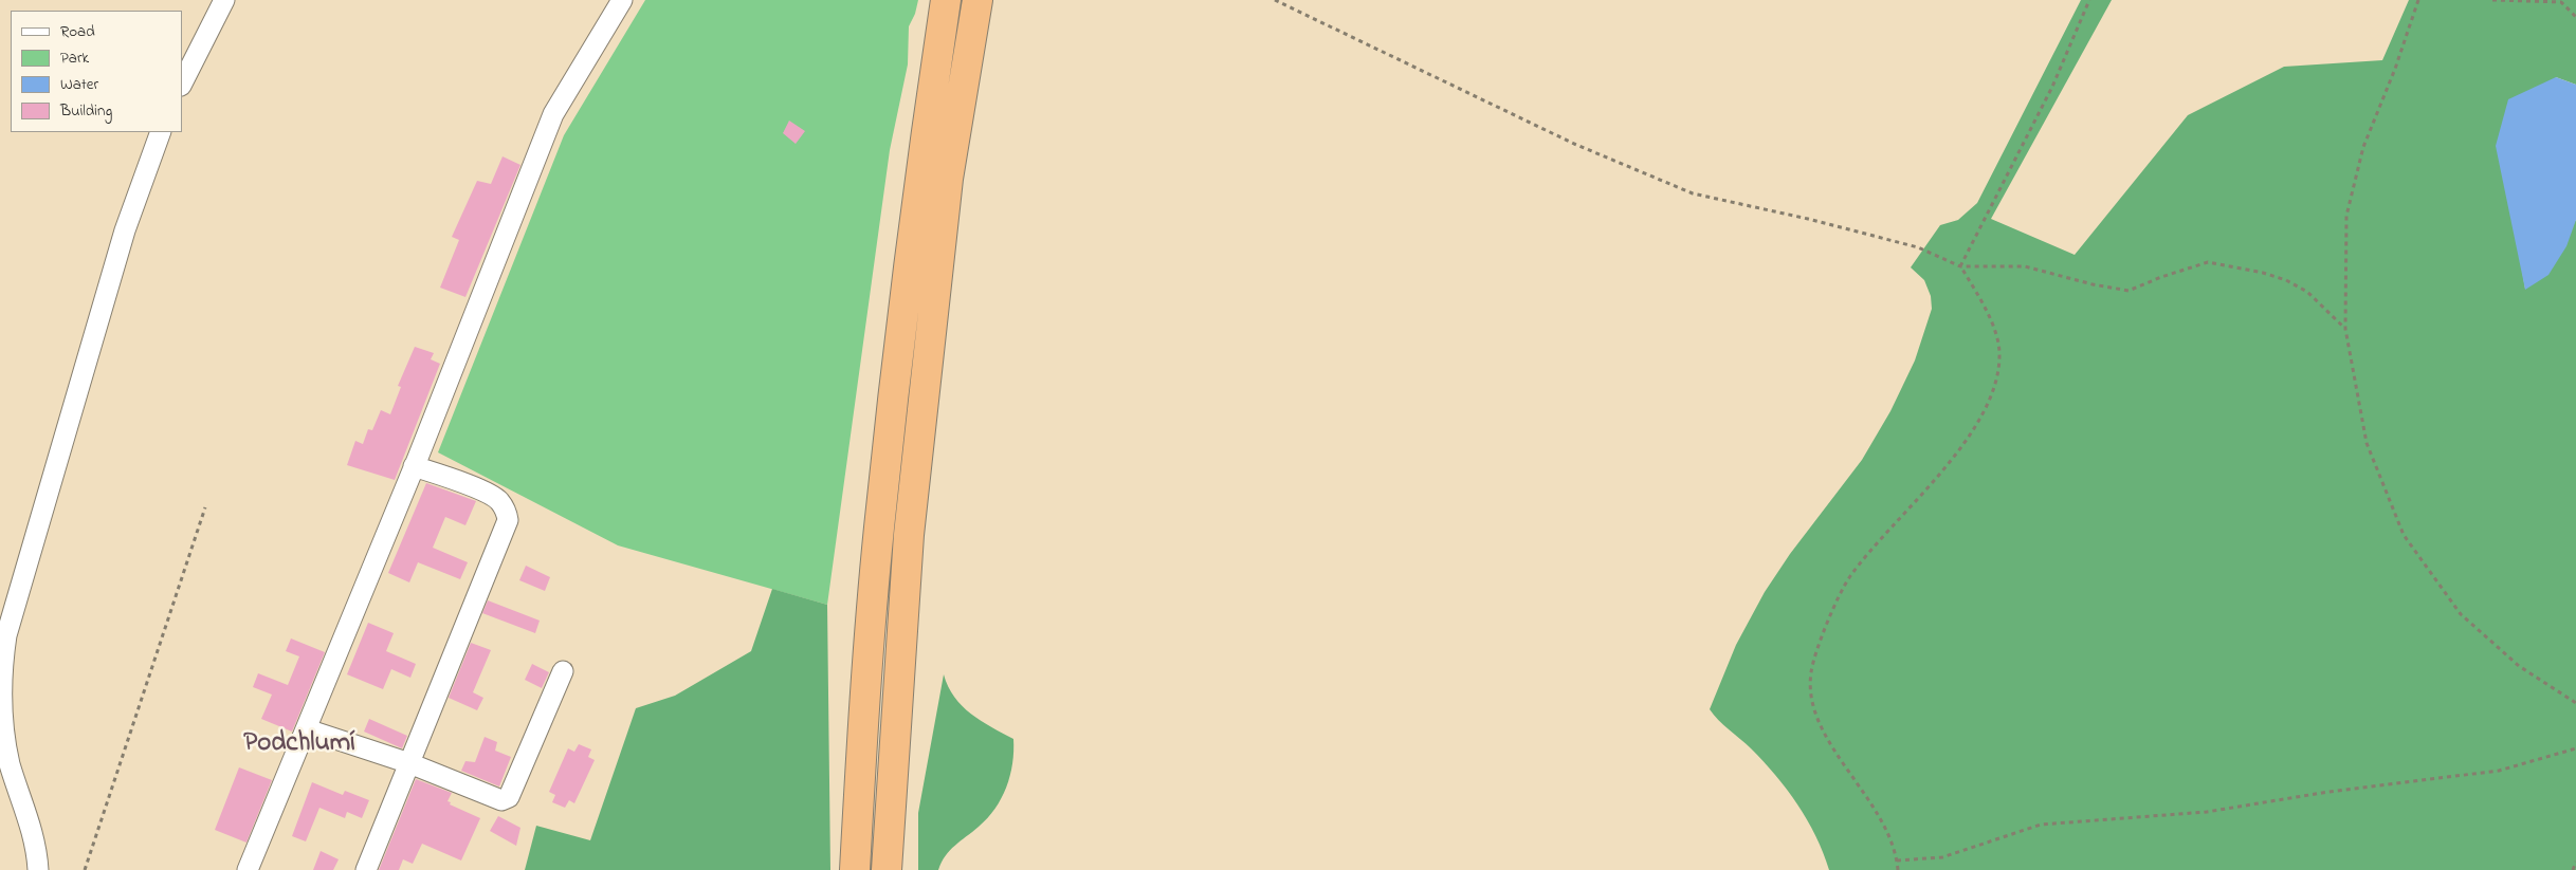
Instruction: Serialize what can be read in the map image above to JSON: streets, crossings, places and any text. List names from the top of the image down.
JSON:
{
  "districts": ["Podchlumí"],
  "legend": [
    "Road",
    "Park",
    "Water",
    "Building"
  ]
}
